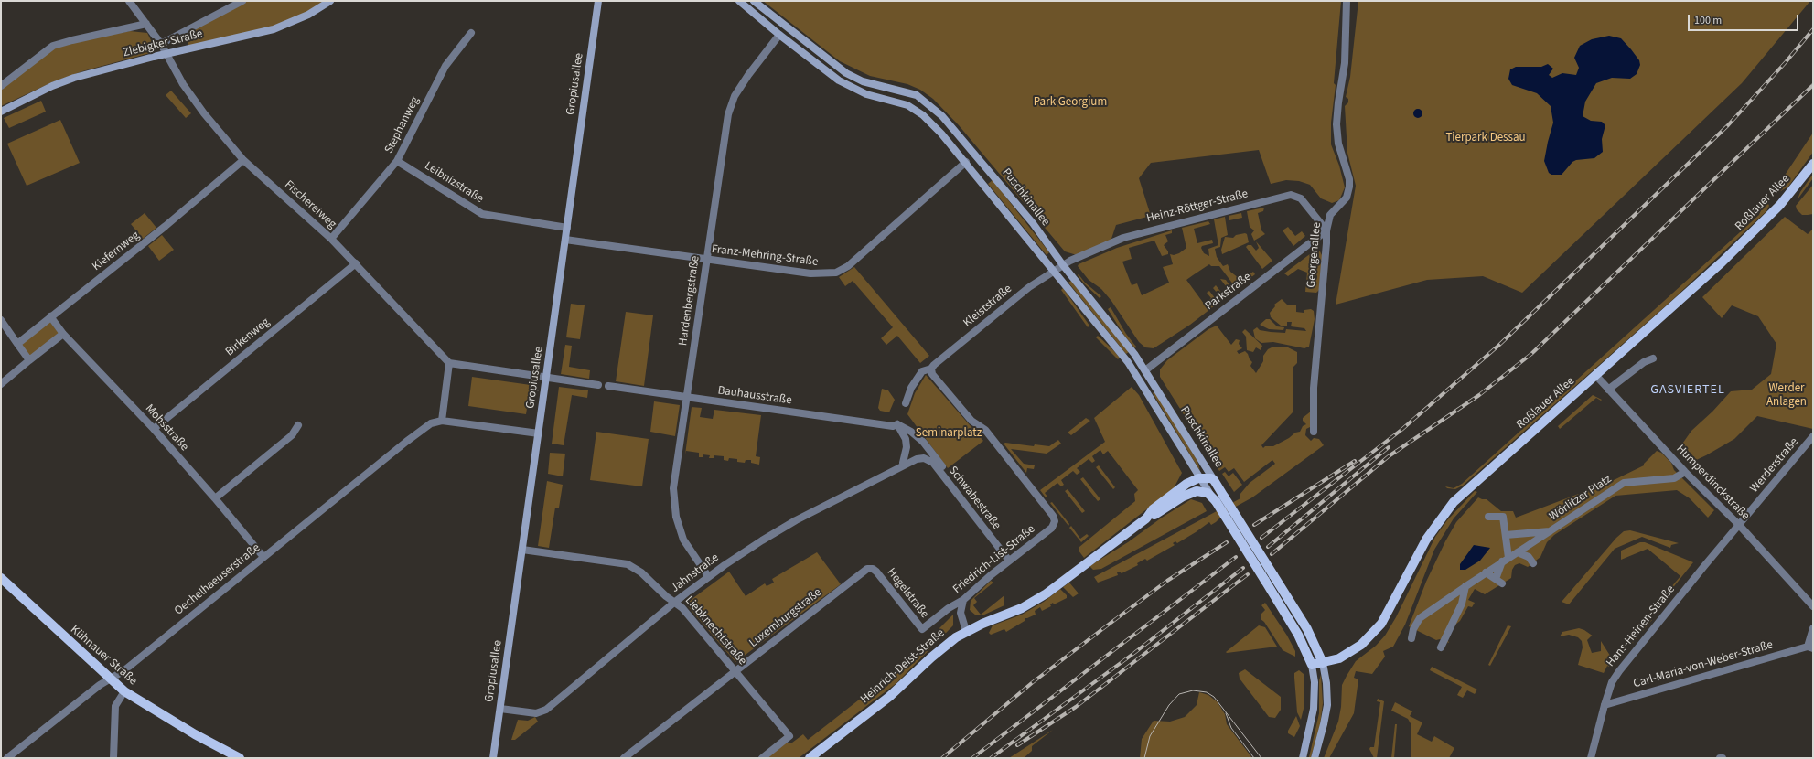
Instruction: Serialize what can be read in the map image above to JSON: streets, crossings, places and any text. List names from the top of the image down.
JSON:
{
  "streets": {
    "main road": [
      "Ziebigker Straße",
      "Gropiusallee",
      "Puschkinallee",
      "Roßlauer Allee",
      "Kühnauer Straße",
      "Heinrich-Deist-Straße"
    ],
    "street": [
      "Stephanweg",
      "Leibnizstraße",
      "Fischereiweg",
      "Heinz-Röttger-Straße",
      "Kiefernweg",
      "Georgenallee",
      "Franz-Mehring-Straße",
      "Parkstraße",
      "Hardenbergstraße",
      "Kleiststraße",
      "Birkenweg",
      "Bauhausstraße",
      "Mohsstraße",
      "Werderstraße",
      "Humperdinckstraße",
      "Schwabestraße",
      "Wörlitzer Platz",
      "Friedrich-List-Straße",
      "Jahnstraße",
      "Oechelhaeuserstraße",
      "Hegelstraße",
      "Luxemburgstraße",
      "Hans-Heinen-Straße",
      "Liebknechtstraße",
      "Carl-Maria-von-Weber-Straße"
    ]
  },
  "crossings": [
    ["Ziebigker Straße", "Fischereiweg"],
    ["Gropiusallee", "Leibnizstraße"],
    ["Gropiusallee", "Franz-Mehring-Straße"],
    ["Gropiusallee", "Jahnstraße"],
    ["Gropiusallee", "Liebknechtstraße"],
    ["Stephanweg", "Leibnizstraße"],
    ["Stephanweg", "Fischereiweg"],
    ["Puschkinallee", "Roßlauer Allee"],
    ["Puschkinallee", "Heinz-Röttger-Straße"],
    ["Puschkinallee", "Franz-Mehring-Straße"],
    ["Puschkinallee", "Parkstraße"],
    ["Puschkinallee", "Hardenbergstraße"],
    ["Puschkinallee", "Kleiststraße"],
    ["Puschkinallee", "Heinrich-Deist-Straße"],
    ["Roßlauer Allee", "Humperdinckstraße"],
    ["Fischereiweg", "Kiefernweg"],
    ["Fischereiweg", "Birkenweg"],
    ["Heinz-Röttger-Straße", "Georgenallee"],
    ["Heinz-Röttger-Straße", "Parkstraße"],
    ["Heinz-Röttger-Straße", "Kleiststraße"],
    ["Kiefernweg", "Mohsstraße"],
    ["Georgenallee", "Parkstraße"],
    ["Franz-Mehring-Straße", "Hardenbergstraße"],
    ["Hardenbergstraße", "Bauhausstraße"],
    ["Hardenbergstraße", "Jahnstraße"],
    ["Kleiststraße", "Friedrich-List-Straße"],
    ["Birkenweg", "Mohsstraße"],
    ["Mohsstraße", "Oechelhaeuserstraße"],
    ["Werderstraße", "Humperdinckstraße"],
    ["Werderstraße", "Hans-Heinen-Straße"],
    ["Humperdinckstraße", "Wörlitzer Platz"],
    ["Humperdinckstraße", "Hans-Heinen-Straße"],
    ["Schwabestraße", "Friedrich-List-Straße"],
    ["Schwabestraße", "Jahnstraße"],
    ["Friedrich-List-Straße", "Hegelstraße"],
    ["Jahnstraße", "Liebknechtstraße"],
    ["Oechelhaeuserstraße", "Kühnauer Straße"],
    ["Hegelstraße", "Luxemburgstraße"],
    ["Luxemburgstraße", "Liebknechtstraße"],
    ["Hans-Heinen-Straße", "Carl-Maria-von-Weber-Straße"]
  ],
  "districts": ["GASVIERTEL"],
  "parks": [
    "Park Georgium",
    "Tierpark Dessau",
    "Werder Anlagen",
    "Seminarplatz"
  ],
  "scale_bar": "100 m"
}
